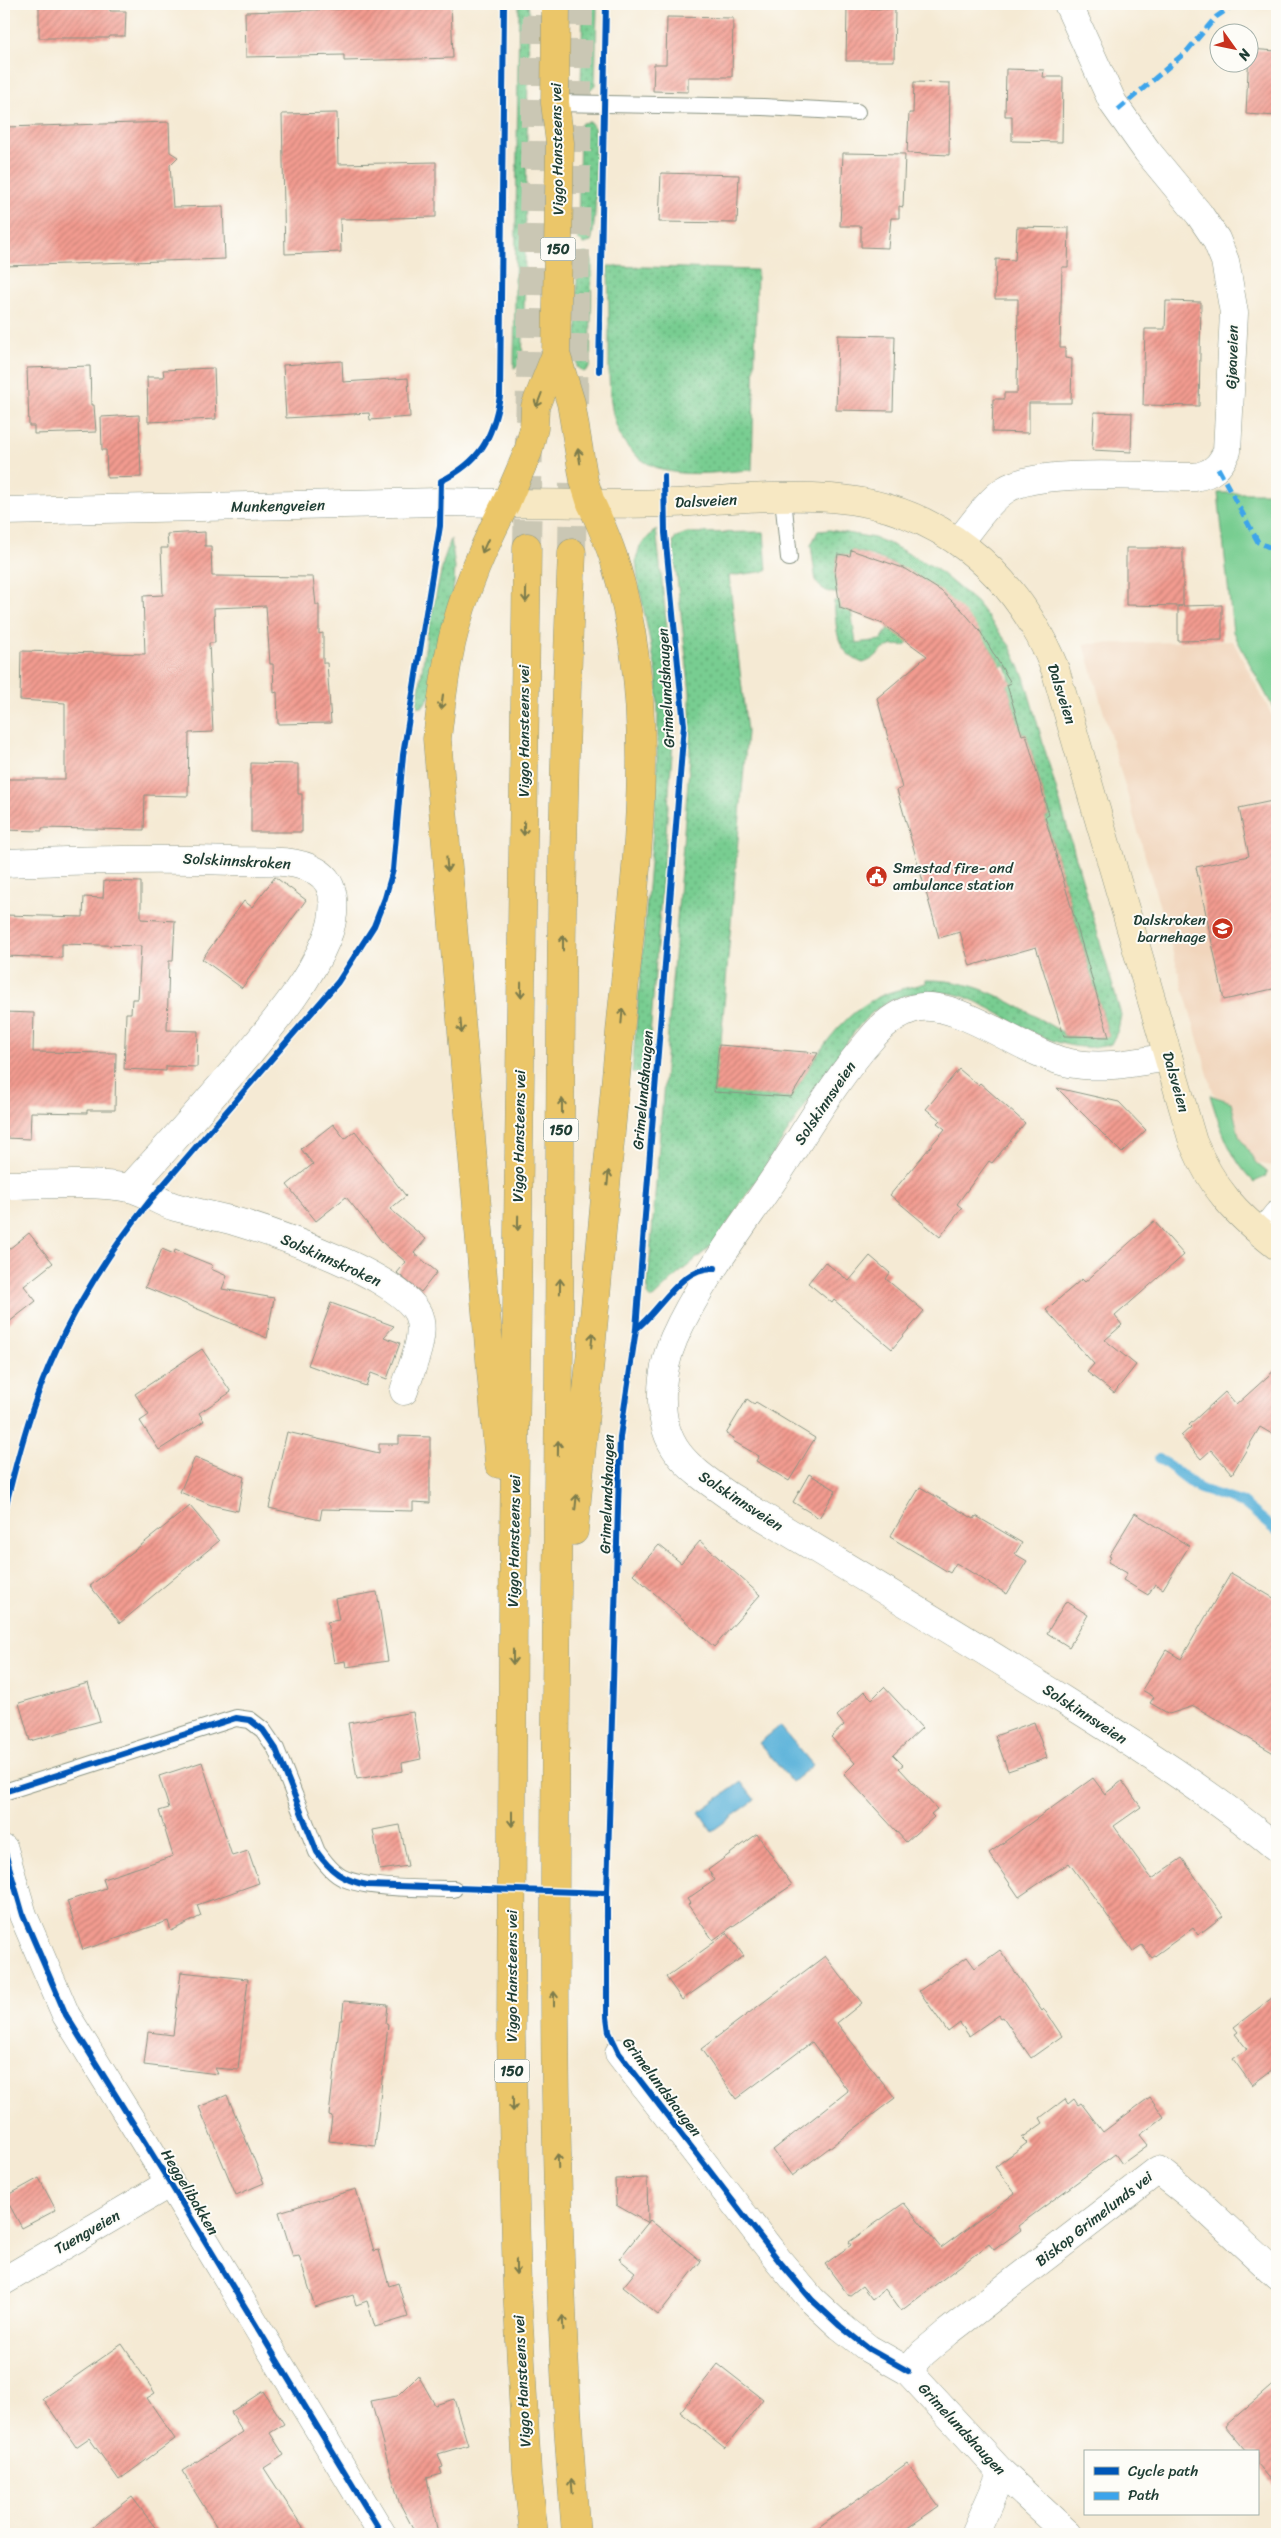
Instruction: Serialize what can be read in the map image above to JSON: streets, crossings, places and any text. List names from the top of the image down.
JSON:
{
  "streets": {
    "main road": ["Viggo Hansteens vei", "150"],
    "street": [
      "Gjøaveien",
      "Dalsveien",
      "Munkengveien",
      "Grimelundshaugen",
      "Solskinnskroken",
      "Solskinnsveien",
      "Heggelibakken",
      "Biskop Grimelunds vei",
      "Tuengveien"
    ]
  },
  "crossings": [
    ["Viggo Hansteens vei", "150"],
    ["Viggo Hansteens vei", "Dalsveien"],
    ["Viggo Hansteens vei", "Munkengveien"],
    ["Gjøaveien", "Dalsveien"],
    ["Dalsveien", "Munkengveien"],
    ["Dalsveien", "Solskinnsveien"],
    ["Grimelundshaugen", "Biskop Grimelunds vei"],
    ["Heggelibakken", "Tuengveien"]
  ],
  "places": {
    "public building": ["Smestad fire- and ambulance station"],
    "school or university": ["Dalskroken barnehage"]
  },
  "legend": ["Cycle path", "Path"],
  "north": "bottom right"
}
